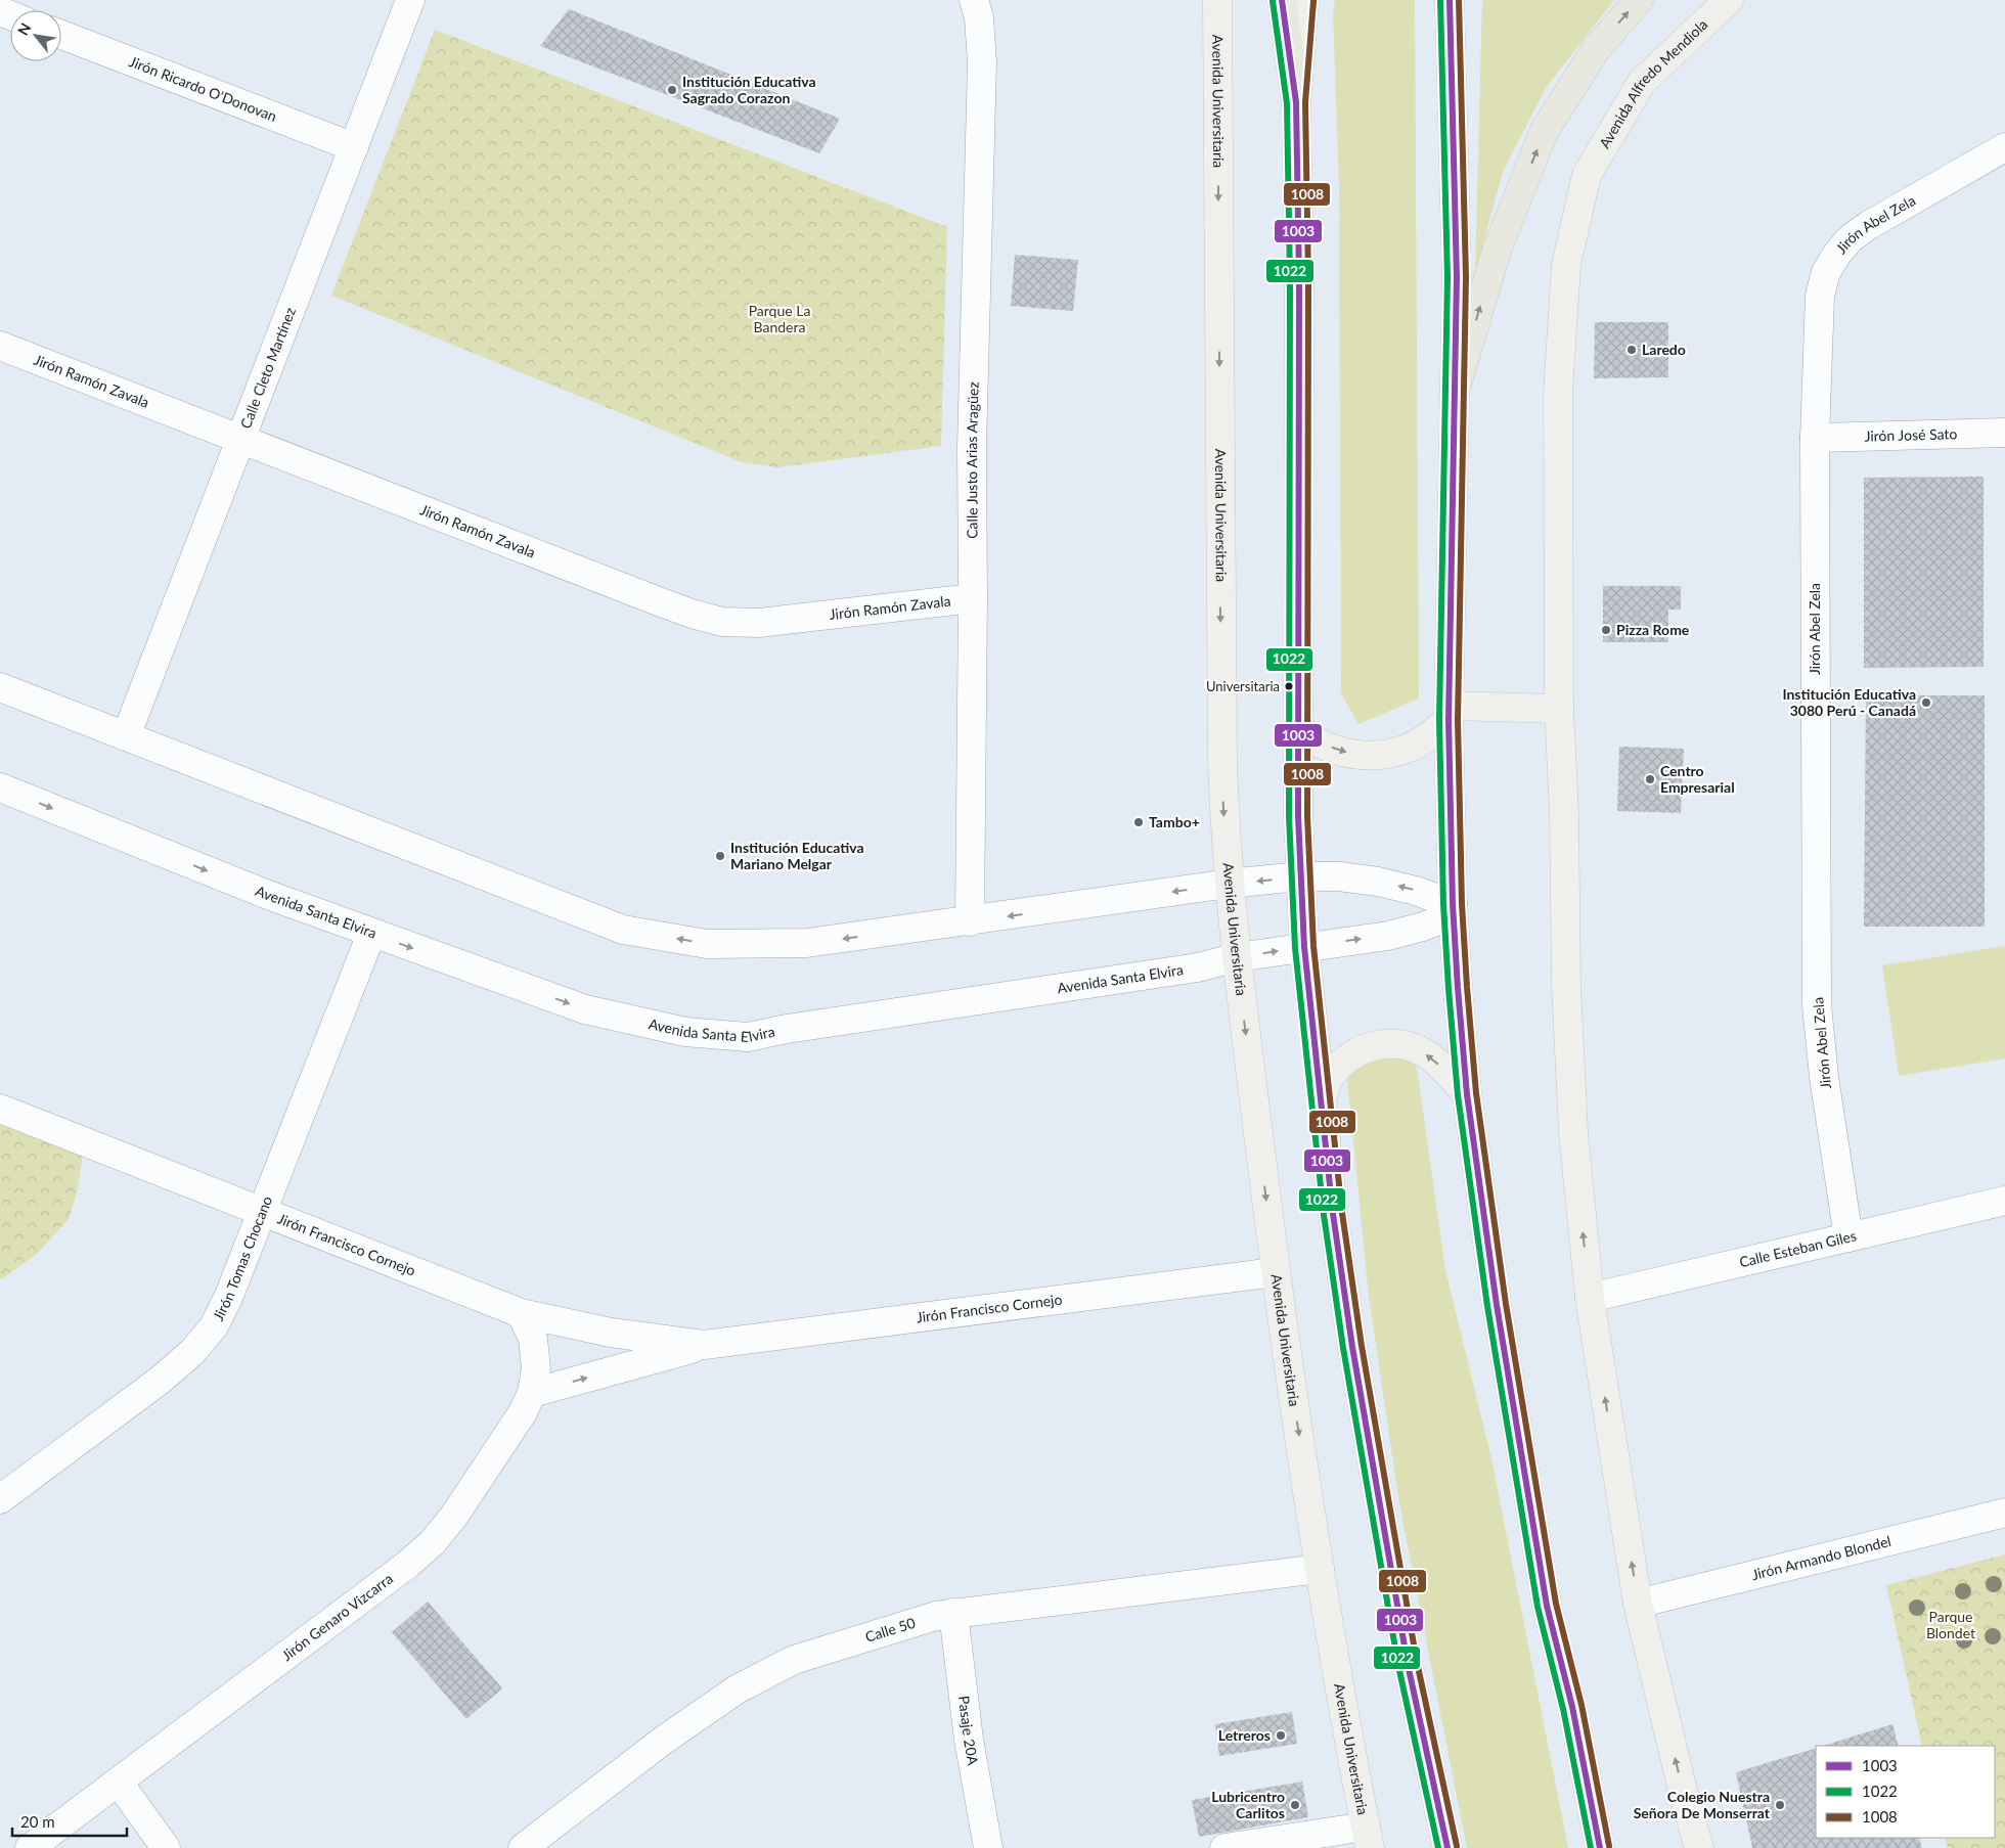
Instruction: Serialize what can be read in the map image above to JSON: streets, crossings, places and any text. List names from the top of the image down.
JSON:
{
  "streets": {
    "main road": ["Avenida Alfredo Mendiola", "Avenida Universitaria"],
    "street": [
      "Jirón Ricardo O'Donovan",
      "Jirón Abel Zela",
      "Calle Cleto Martínez",
      "Jirón Ramón Zavala",
      "Jirón José Sato",
      "Calle Justo Arias Aragüez",
      "Avenida Santa Elvira",
      "Jirón Francisco Cornejo",
      "Calle Esteban Giles",
      "Jirón Tomas Chocano",
      "Jirón Armando Blondel",
      "Jirón Genaro Vizcarra",
      "Calle 50",
      "Pasaje 20A"
    ]
  },
  "crossings": [
    ["Jirón Ricardo O'Donovan", "Calle Cleto Martínez"],
    ["Avenida Universitaria", "Avenida Santa Elvira"],
    ["Avenida Universitaria", "Jirón Francisco Cornejo"],
    ["Avenida Universitaria", "Calle 50"],
    ["Jirón Abel Zela", "Jirón José Sato"],
    ["Jirón Abel Zela", "Calle Esteban Giles"],
    ["Calle Cleto Martínez", "Jirón Ramón Zavala"],
    ["Jirón Ramón Zavala", "Calle Justo Arias Aragüez"],
    ["Avenida Santa Elvira", "Jirón Tomas Chocano"],
    ["Jirón Francisco Cornejo", "Jirón Tomas Chocano"],
    ["Jirón Francisco Cornejo", "Jirón Genaro Vizcarra"],
    ["Calle 50", "Pasaje 20A"]
  ],
  "parks": ["Parque La Bandera", "Parque Blondet"],
  "places": [
    "Institución Educativa Sagrado Corazon",
    "Laredo",
    "Pizza Rome",
    "Universitaria",
    "Institución Educativa 3080 Perú - Canadá",
    "Centro Empresarial",
    "Tambo+",
    "Institución Educativa Mariano Melgar",
    "Letreros",
    "Lubricentro Carlitos",
    "Colegio Nuestra Señora De Monserrat"
  ],
  "lines": ["transit line 1003", "transit line 1022", "transit line 1008"],
  "legend": ["1003", "1022", "1008"],
  "scale_bar": "20 m",
  "north": "top left"
}
